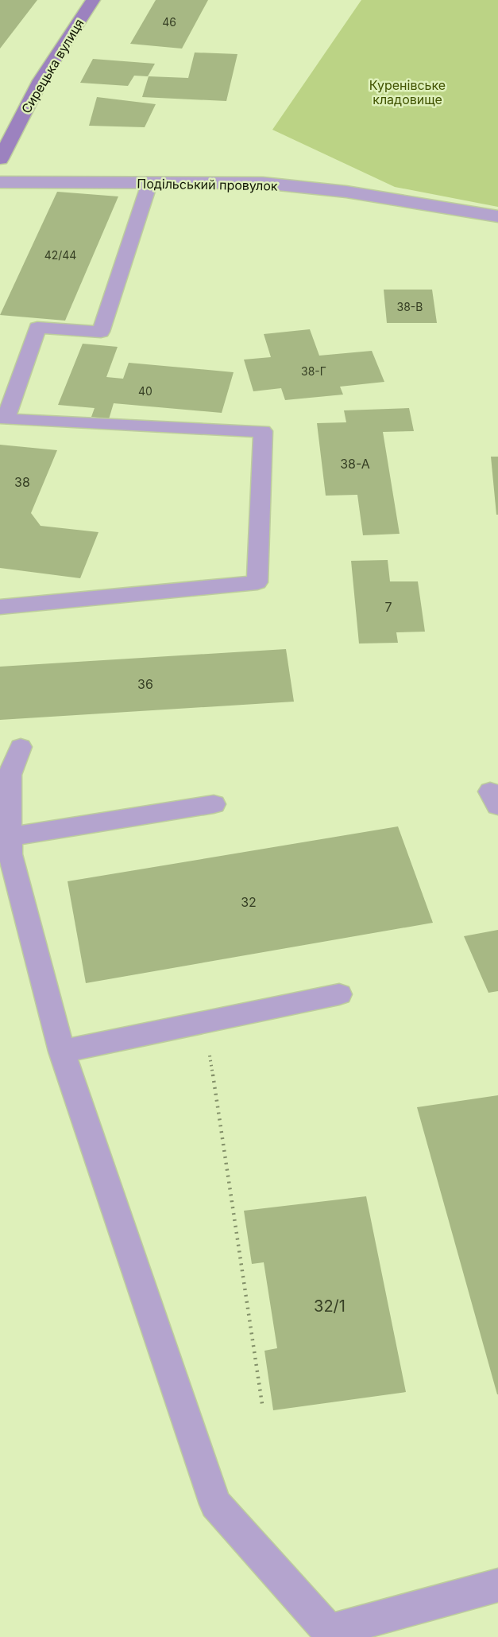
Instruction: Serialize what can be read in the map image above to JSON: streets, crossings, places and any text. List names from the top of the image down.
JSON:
{
  "streets": {
    "main road": ["Сирецька вулиця"],
    "street": ["Подільський провулок"]
  },
  "parks": ["Куренівське кладовище"],
  "house_numbers": [
    "46",
    "42/44",
    "38-В",
    "38-Г",
    "40",
    "38-А",
    "38",
    "7",
    "36",
    "32",
    "32/1"
  ]
}
